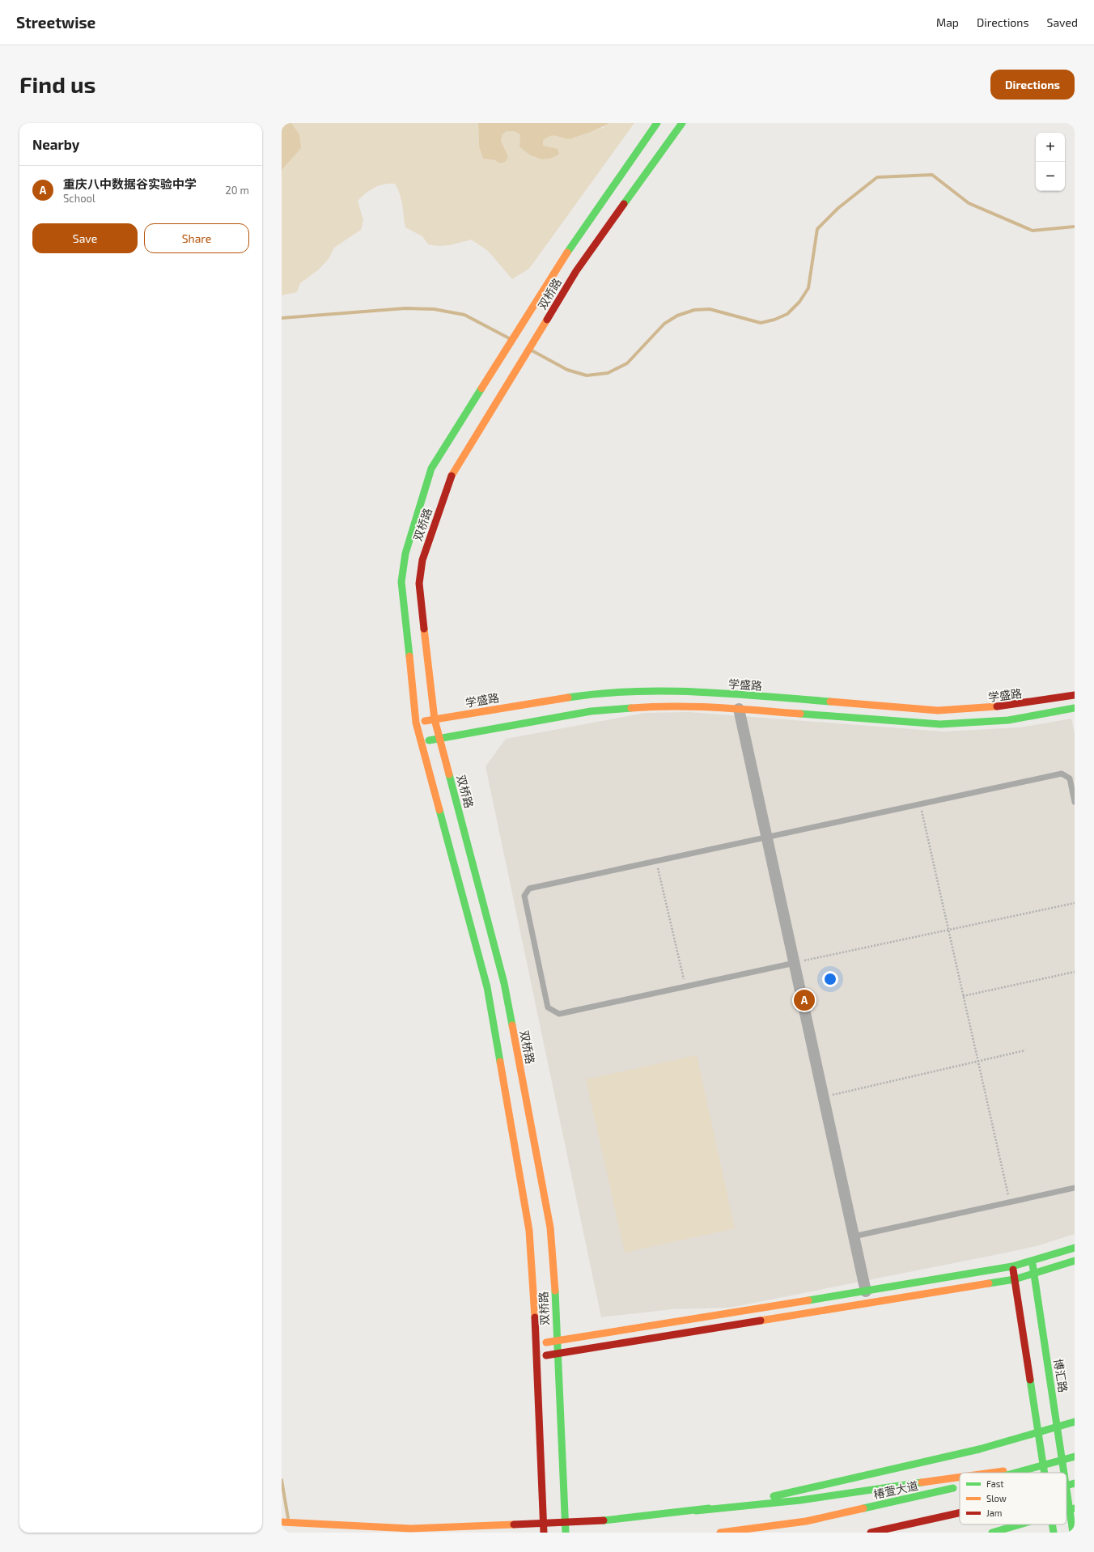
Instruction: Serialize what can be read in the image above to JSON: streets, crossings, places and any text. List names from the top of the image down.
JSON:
{
  "streets": {
    "main road": [
      "双桥路",
      "学盛路",
      "博汇路",
      "椿萱大道"
    ]
  },
  "crossings": [
    ["双桥路", "学盛路"]
  ],
  "legend": ["Fast", "Slow", "Jam"],
  "page": {
    "header": "Streetwise",
    "nav": ["Map", "Directions", "Saved"],
    "buttons": [
      "Directions",
      ["Save", "Share"]
    ],
    "title": "Find us",
    "heading": "Nearby",
    "map_buttons": ["+", "−"],
    "list": [
      {
        "mark": "A",
        "name": "重庆八中数据谷实验中学",
        "note": "School",
        "value": "20 m"
      }
    ],
    "pins": "A"
  }
}
